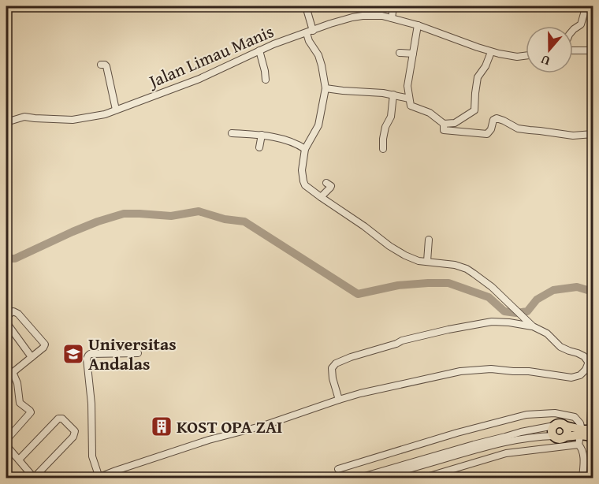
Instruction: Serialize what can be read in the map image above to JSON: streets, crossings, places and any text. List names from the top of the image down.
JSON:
{
  "streets": {
    "street": ["Jalan Limau Manis"]
  },
  "places": {
    "school or university": ["Universitas Andalas"],
    "building": ["KOST OPA ZAI"]
  },
  "north": "bottom"
}
